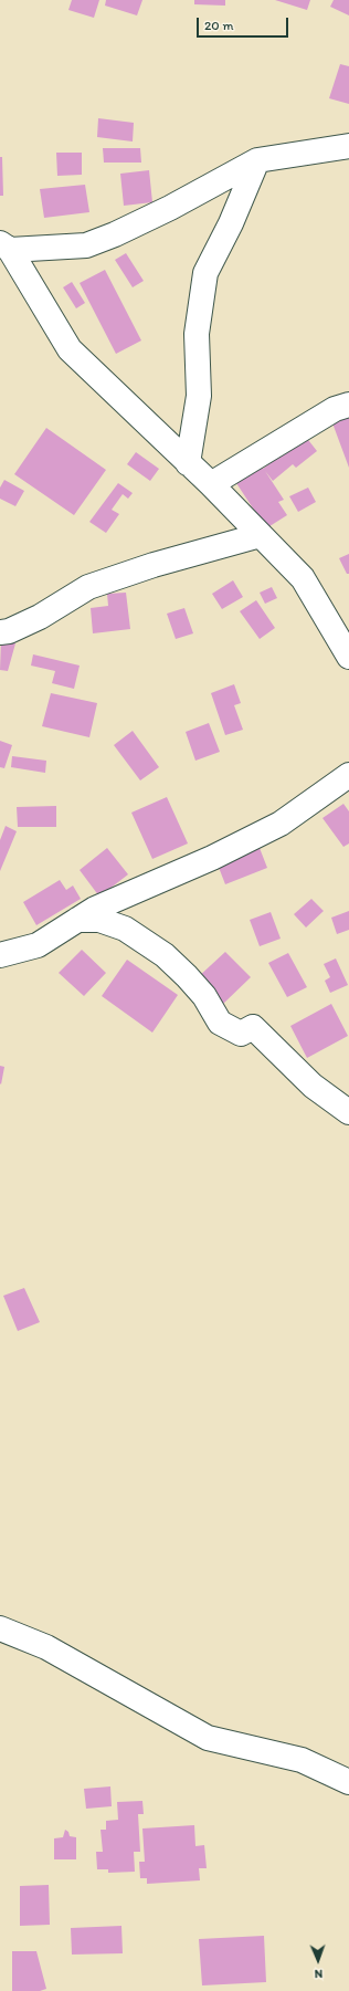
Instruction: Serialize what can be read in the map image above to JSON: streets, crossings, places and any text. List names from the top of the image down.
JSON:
{
  "scale_bar": "20 m",
  "north": "bottom"
}
